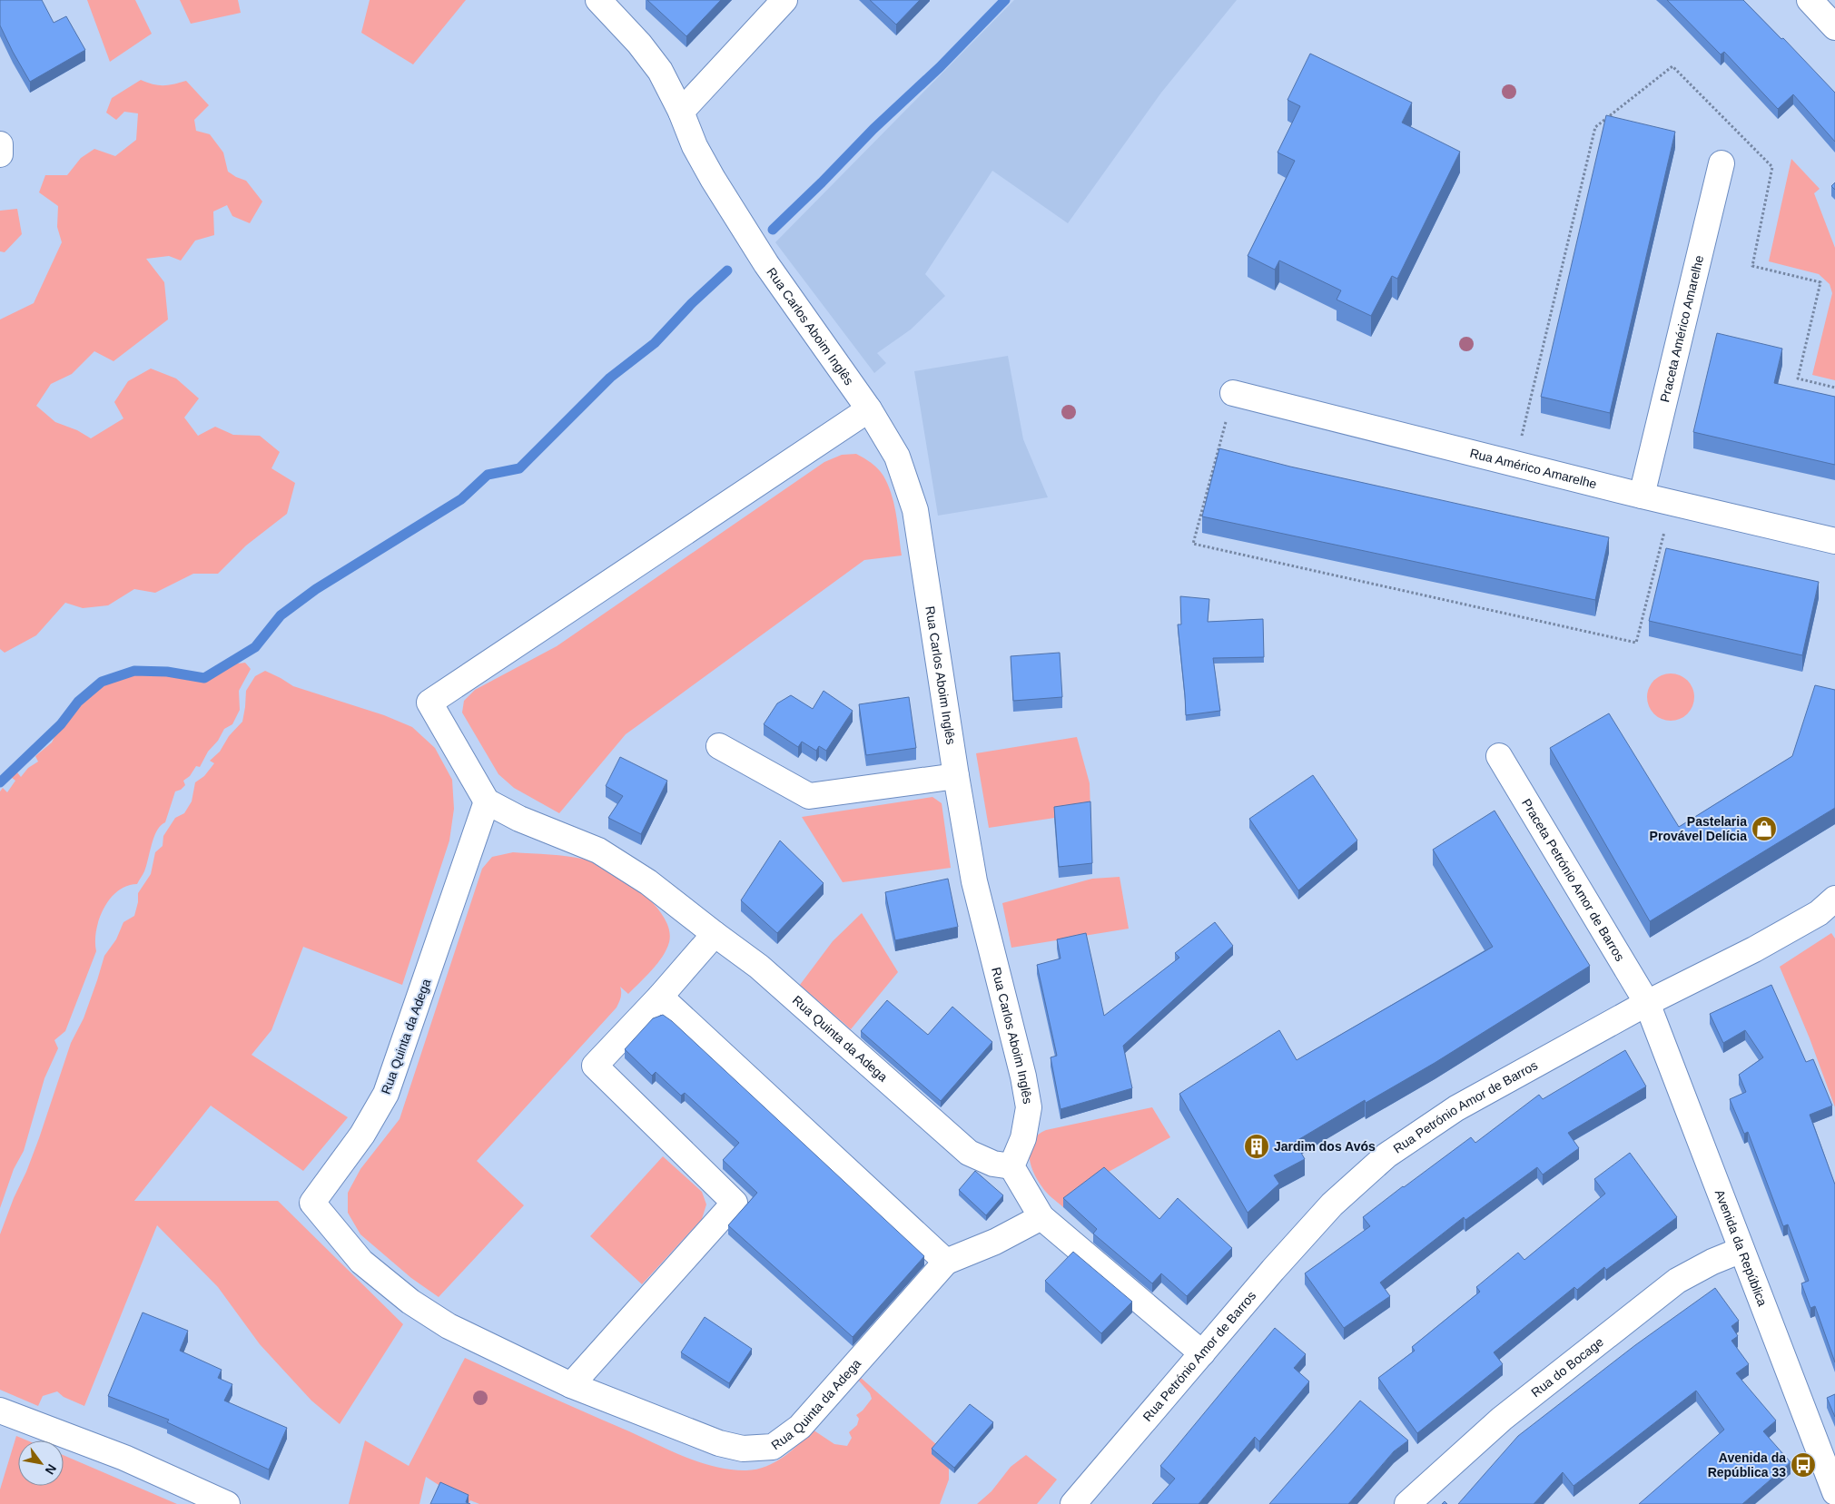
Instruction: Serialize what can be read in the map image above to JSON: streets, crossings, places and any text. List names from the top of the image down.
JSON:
{
  "streets": {
    "street": [
      "Rua Carlos Aboim Inglês",
      "Praceta Américo Amarelhe",
      "Rua Américo Amarelhe",
      "Praceta Petrónio Amor de Barros",
      "Rua Quinta da Adega",
      "Rua Petrónio Amor de Barros",
      "Avenida da República",
      "Rua do Bocage"
    ]
  },
  "crossings": [
    ["Rua Carlos Aboim Inglês", "Rua Quinta da Adega"],
    ["Praceta Américo Amarelhe", "Rua Américo Amarelhe"],
    ["Praceta Petrónio Amor de Barros", "Rua Petrónio Amor de Barros"],
    ["Praceta Petrónio Amor de Barros", "Avenida da República"],
    ["Rua Petrónio Amor de Barros", "Avenida da República"],
    ["Avenida da República", "Rua do Bocage"]
  ],
  "places": {
    "shop": ["Pastelaria Provável Delícia"],
    "building": ["Jardim dos Avós"],
    "bus stop": ["Avenida da República 33"]
  },
  "north": "bottom right"
}
